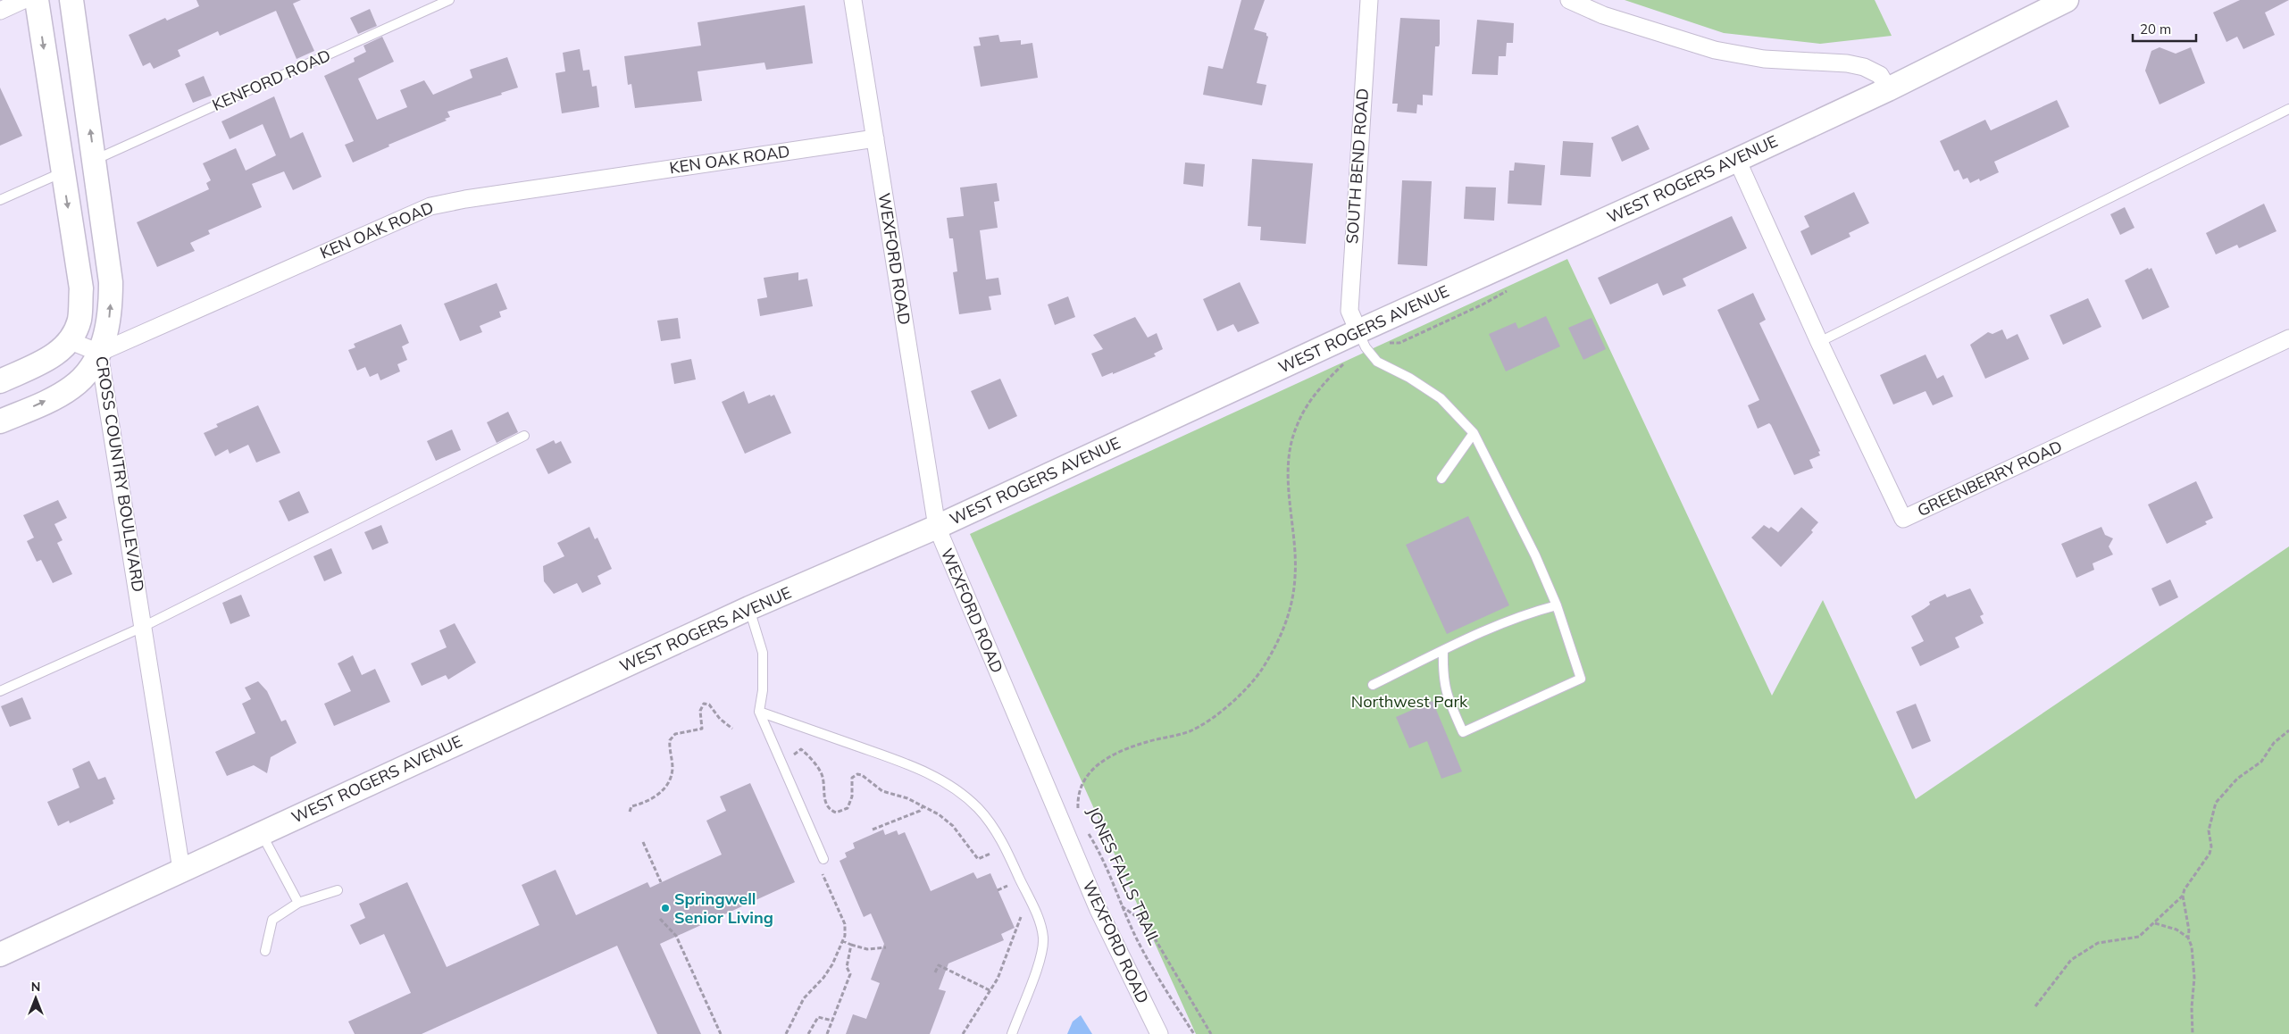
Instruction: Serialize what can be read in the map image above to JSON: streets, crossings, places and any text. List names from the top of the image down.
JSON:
{
  "streets": {
    "street": [
      "KEN OAK ROAD",
      "SOUTH BEND ROAD",
      "WEST ROGERS AVENUE",
      "WEXFORD ROAD",
      "CROSS COUNTRY BOULEVARD",
      "GREENBERRY ROAD"
    ],
    "lane": ["KENFORD ROAD"],
    "path": ["JONES FALLS TRAIL"]
  },
  "crossings": [
    ["KENFORD ROAD", "CROSS COUNTRY BOULEVARD"],
    ["KEN OAK ROAD", "WEXFORD ROAD"],
    ["KEN OAK ROAD", "CROSS COUNTRY BOULEVARD"],
    ["SOUTH BEND ROAD", "WEST ROGERS AVENUE"],
    ["WEST ROGERS AVENUE", "WEXFORD ROAD"],
    ["WEST ROGERS AVENUE", "CROSS COUNTRY BOULEVARD"],
    ["WEST ROGERS AVENUE", "GREENBERRY ROAD"]
  ],
  "parks": ["Northwest Park"],
  "places": ["Springwell Senior Living"],
  "scale_bar": "20 m",
  "north": "top"
}
